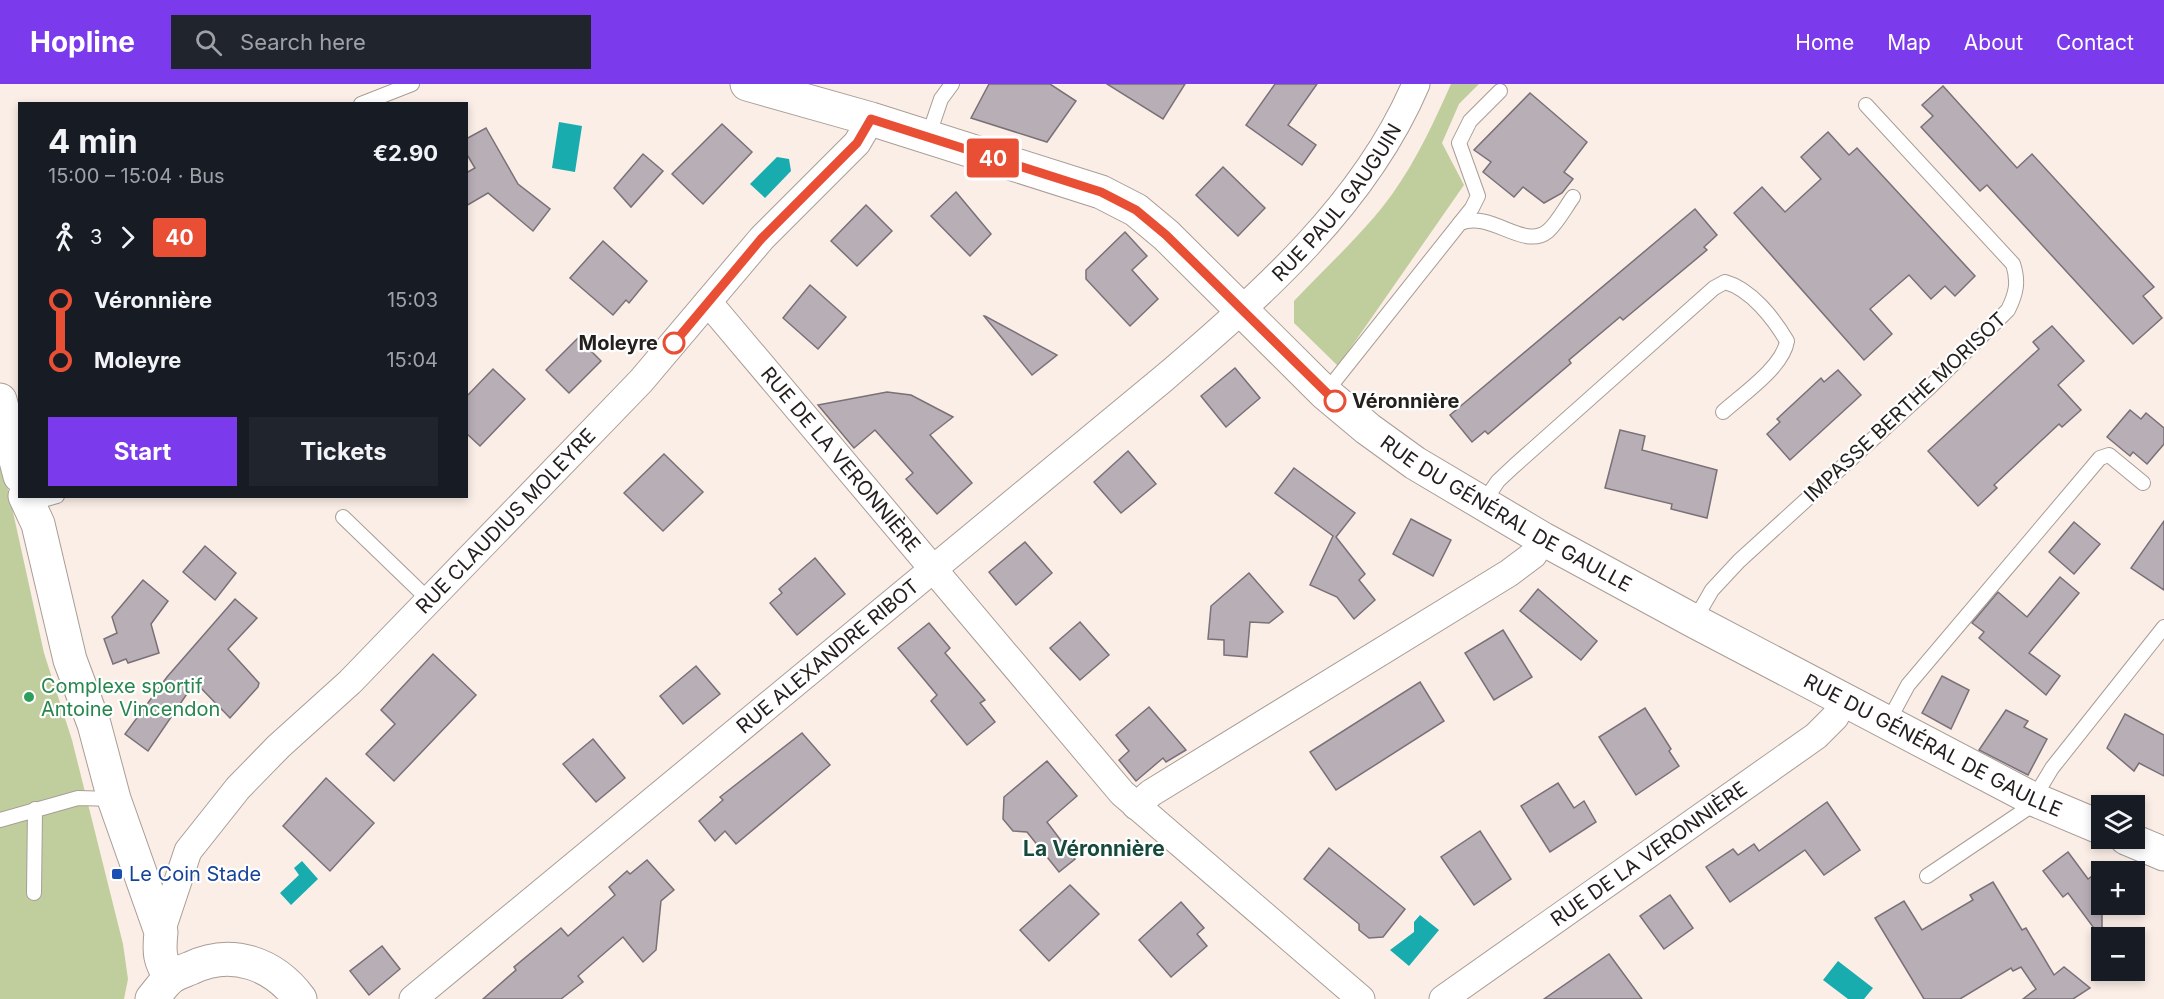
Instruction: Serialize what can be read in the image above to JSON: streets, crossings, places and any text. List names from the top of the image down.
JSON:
{
  "streets": {
    "street": [
      "RUE PAUL GAUGUIN",
      "RUE DE LA VERONNIÈRE",
      "RUE DU GÉNÉRAL DE GAULLE",
      "RUE CLAUDIUS MOLEYRE",
      "RUE ALEXANDRE RIBOT"
    ],
    "lane": ["IMPASSE BERTHE MORISOT"]
  },
  "crossings": [
    ["RUE PAUL GAUGUIN", "RUE DU GÉNÉRAL DE GAULLE"],
    ["RUE PAUL GAUGUIN", "RUE ALEXANDRE RIBOT"],
    ["IMPASSE BERTHE MORISOT", "RUE DU GÉNÉRAL DE GAULLE"],
    ["RUE DE LA VERONNIÈRE", "RUE DU GÉNÉRAL DE GAULLE"],
    ["RUE DE LA VERONNIÈRE", "RUE CLAUDIUS MOLEYRE"],
    ["RUE DE LA VERONNIÈRE", "RUE ALEXANDRE RIBOT"],
    ["RUE DU GÉNÉRAL DE GAULLE", "RUE CLAUDIUS MOLEYRE"],
    ["RUE DU GÉNÉRAL DE GAULLE", "RUE ALEXANDRE RIBOT"]
  ],
  "districts": ["La Véronnière"],
  "places": {
    "other": ["Moleyre", "Véronnière", "Complexe sportif Antoine Vincendon"],
    "transit": ["Le Coin Stade"]
  },
  "lines": ["bus line 40"],
  "page": {
    "header": "Hopline",
    "search": "Search here",
    "nav": [
      "Home",
      "Map",
      "About",
      "Contact"
    ],
    "on_map": "40",
    "heading": ["4 min", "15:00 – 15:04 · Bus", "€2.90"],
    "legs": ["3", "40"],
    "list": [
      {
        "name": "Véronnière",
        "value": "15:03"
      },
      {
        "name": "Moleyre",
        "value": "15:04"
      }
    ],
    "buttons": ["Start", "Tickets"],
    "map_buttons": ["+", "−"]
  }
}
